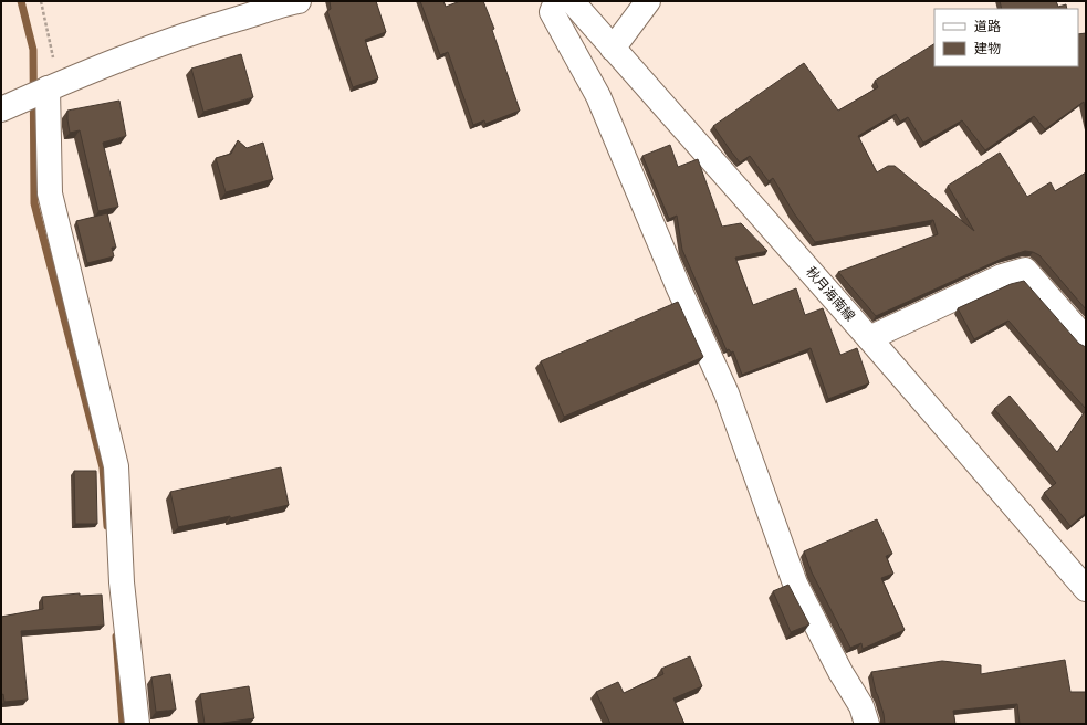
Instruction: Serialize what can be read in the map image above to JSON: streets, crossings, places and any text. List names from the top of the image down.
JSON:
{
  "streets": {
    "street": ["秋月海南線"]
  },
  "legend": ["道路", "建物"]
}
